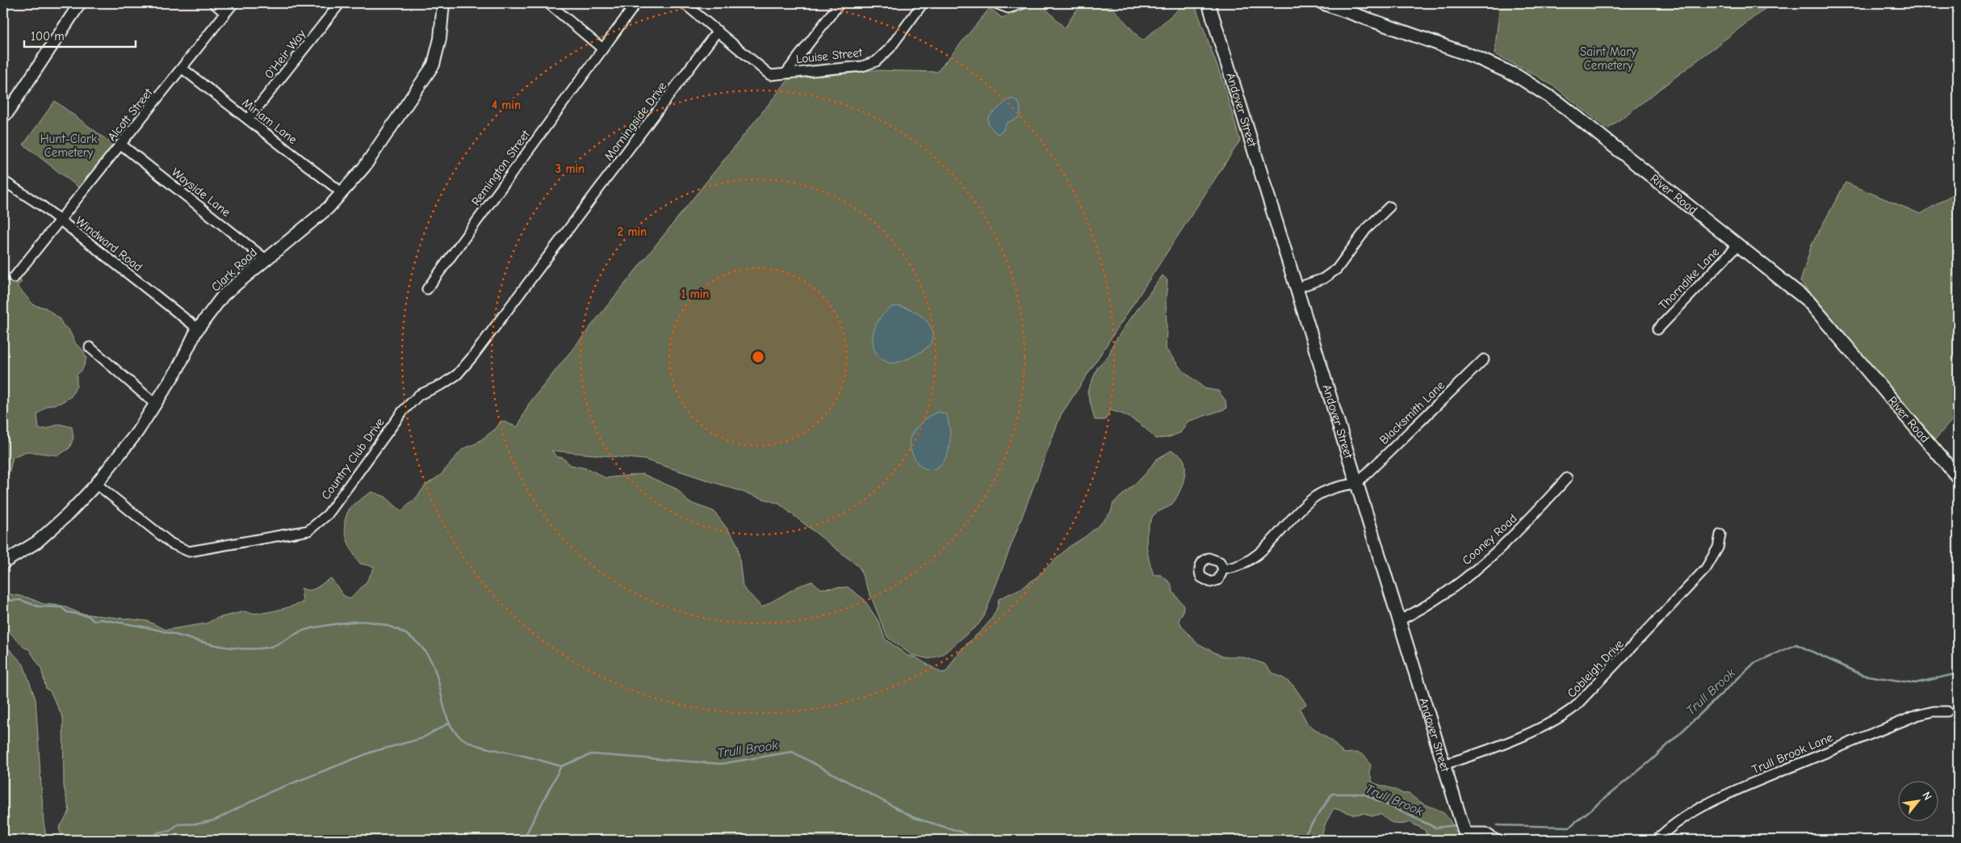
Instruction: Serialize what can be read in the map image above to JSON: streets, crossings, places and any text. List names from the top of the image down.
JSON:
{
  "streets": {
    "main road": ["Andover Street", "River Road"],
    "street": [
      "O'Heir Way",
      "Louise Street",
      "Alcott Street",
      "Miriam Lane",
      "Morningside Drive",
      "Remington Street",
      "Wayside Lane",
      "Windward Road",
      "Clark Road",
      "Thorndike Lane",
      "Blacksmith Lane",
      "Country Club Drive",
      "Cooney Road",
      "Cobleigh Drive",
      "Trull Brook Lane"
    ]
  },
  "crossings": [
    ["O'Heir Way", "Miriam Lane"],
    ["Louise Street", "Morningside Drive"],
    ["Andover Street", "Blacksmith Lane"],
    ["Andover Street", "Cooney Road"],
    ["Andover Street", "Cobleigh Drive"],
    ["Alcott Street", "Miriam Lane"],
    ["Alcott Street", "Wayside Lane"],
    ["Alcott Street", "Windward Road"],
    ["Miriam Lane", "Clark Road"],
    ["Morningside Drive", "Country Club Drive"],
    ["Wayside Lane", "Clark Road"],
    ["River Road", "Thorndike Lane"],
    ["Windward Road", "Clark Road"],
    ["Clark Road", "Country Club Drive"]
  ],
  "water": ["Trull Brook"],
  "parks": ["Saint Mary Cemetery", "Hunt-Clark Cemetery"],
  "scale_bar": "100 m",
  "north": "top right",
  "rings": [
    "4 min",
    "3 min",
    "2 min",
    "1 min"
  ]
}
